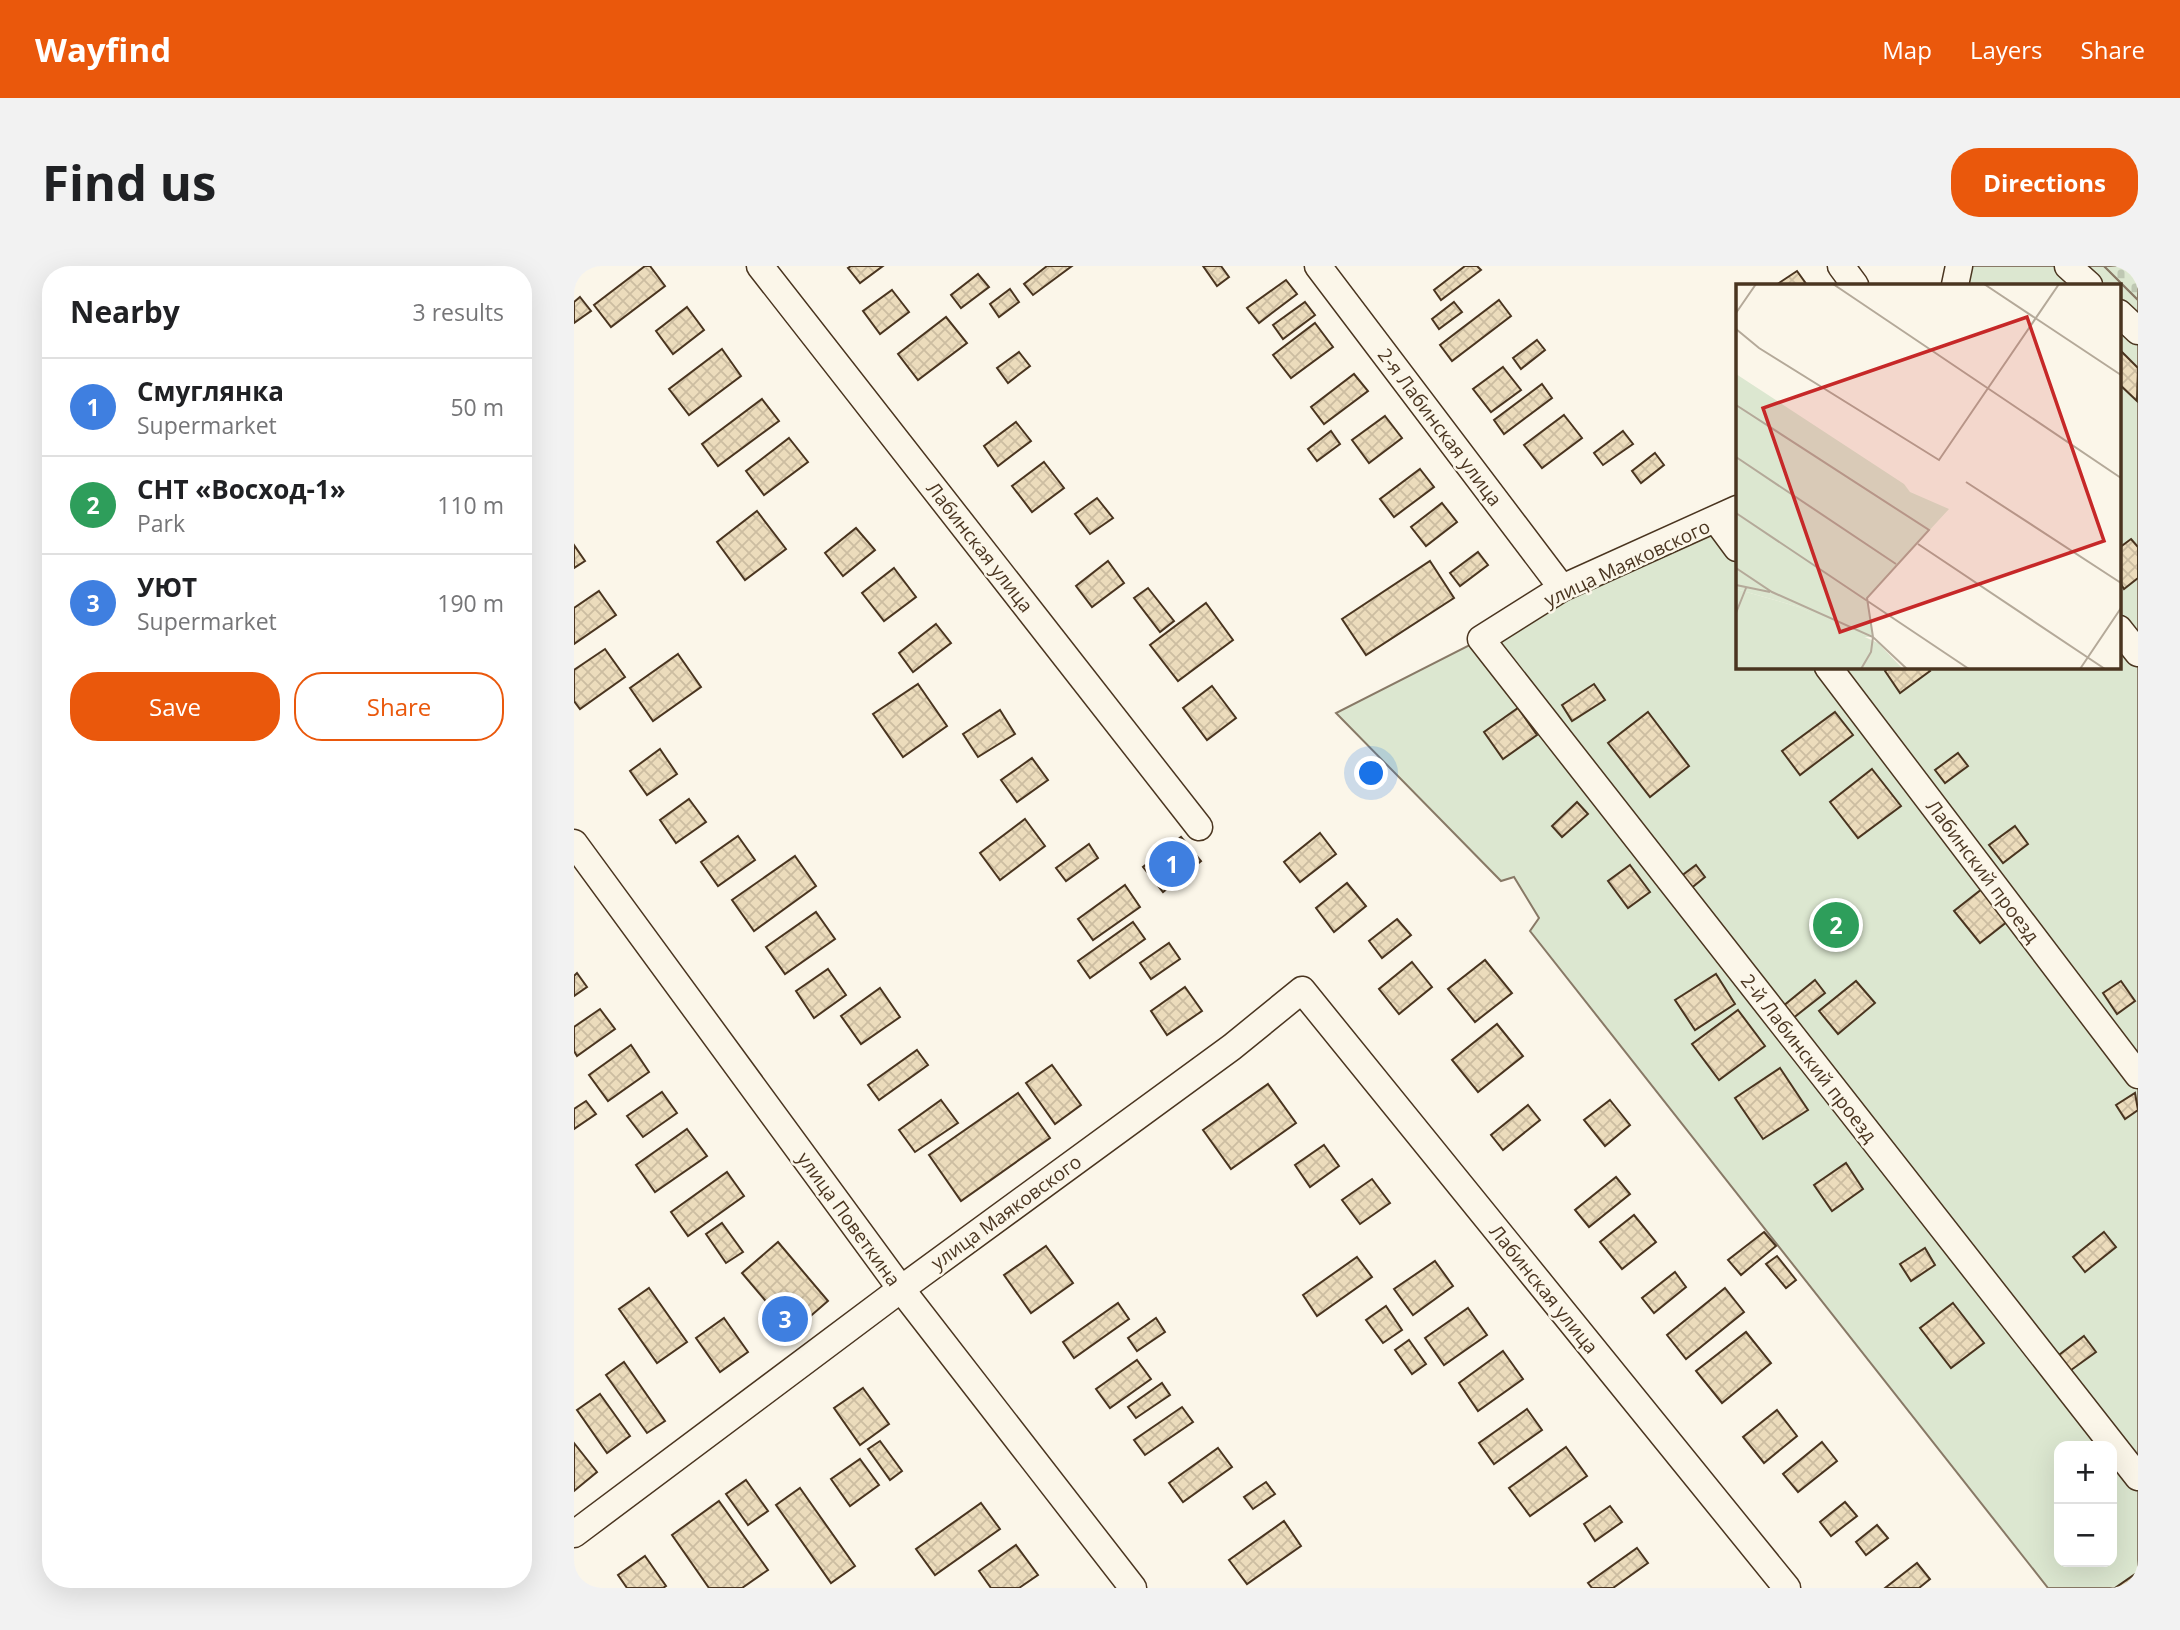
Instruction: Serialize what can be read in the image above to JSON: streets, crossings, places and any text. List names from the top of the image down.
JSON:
{
  "streets": {
    "street": [
      "2-я Лабинская улица",
      "Лабинская улица",
      "улица Маяковского",
      "Лабинский проезд",
      "2-й Лабинский проезд",
      "улица Поветкина"
    ]
  },
  "crossings": [
    ["2-я Лабинская улица", "улица Маяковского"],
    ["Лабинская улица", "улица Маяковского"],
    ["улица Маяковского", "2-й Лабинский проезд"],
    ["улица Маяковского", "улица Поветкина"]
  ],
  "page": {
    "header": "Wayfind",
    "nav": ["Map", "Layers", "Share"],
    "buttons": [
      "Directions",
      ["Save", "Share"]
    ],
    "title": "Find us",
    "heading": ["Nearby", "3 results"],
    "list": [
      {
        "mark": "1",
        "name": "Смуглянка",
        "note": "Supermarket",
        "value": "50 m"
      },
      {
        "mark": "2",
        "name": "СНТ «Восход-1»",
        "note": "Park",
        "value": "110 m"
      },
      {
        "mark": "3",
        "name": "УЮТ",
        "note": "Supermarket",
        "value": "190 m"
      }
    ],
    "pins": ["1", "2", "3"],
    "map_buttons": ["+", "−"]
  }
}
